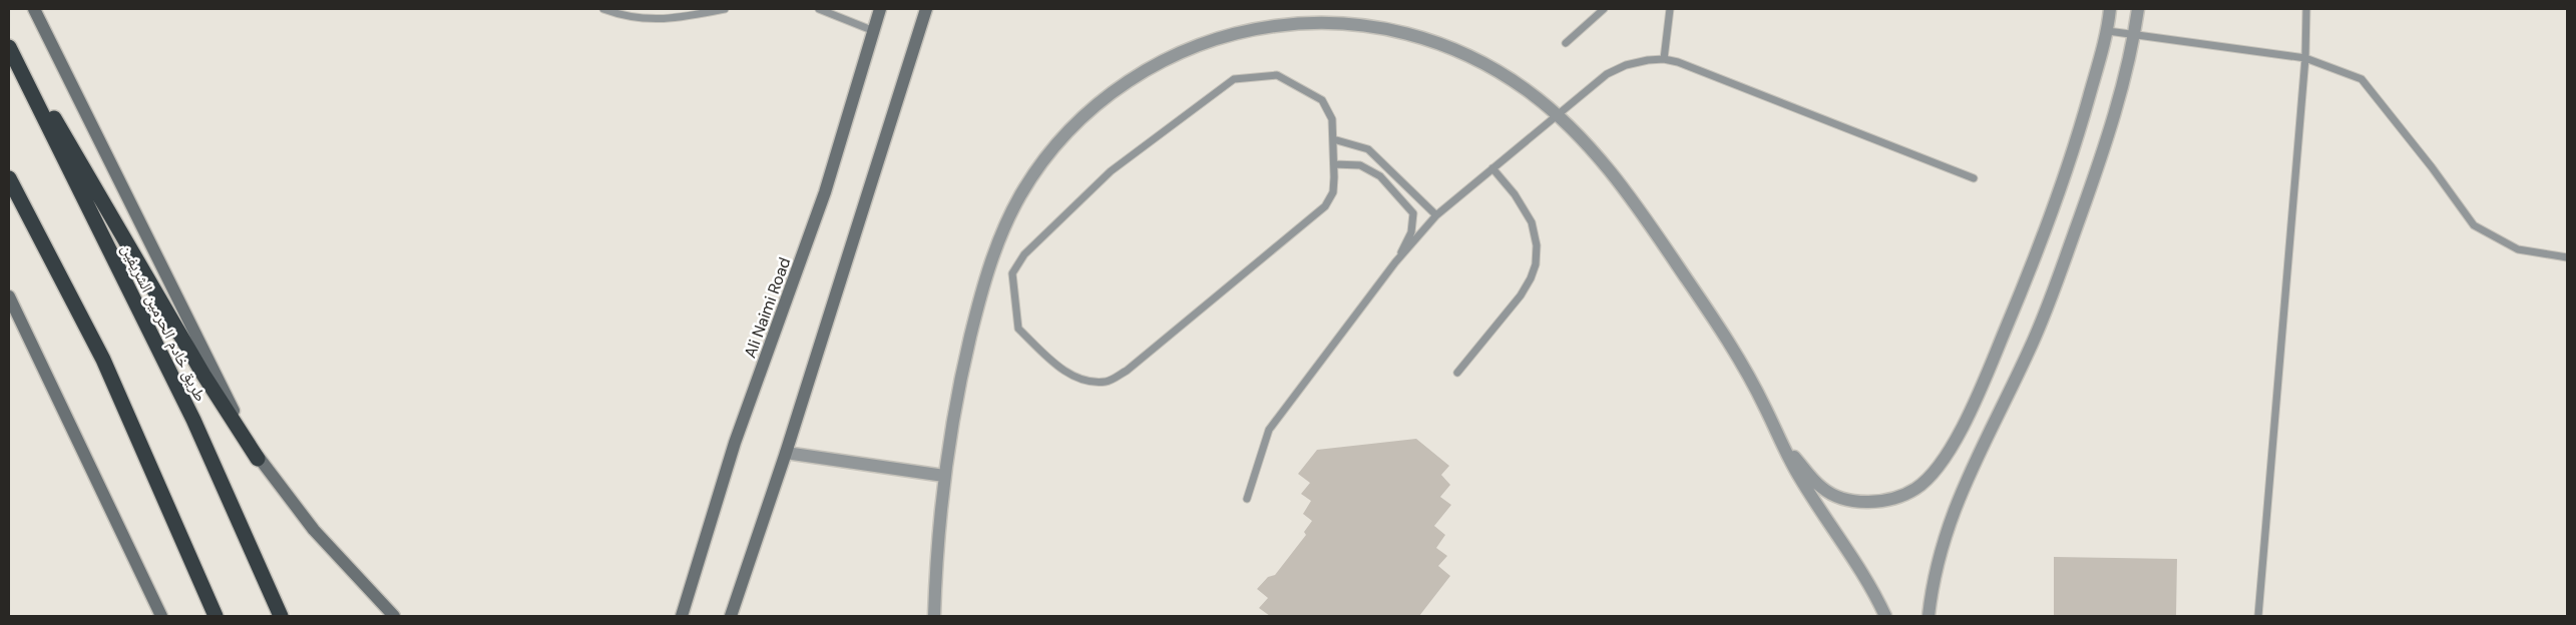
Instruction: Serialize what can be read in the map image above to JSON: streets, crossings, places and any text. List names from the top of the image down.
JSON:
{
  "streets": {
    "highway": ["طريق خادم الحرمين الشريفين"],
    "main road": ["Ali Naimi Road"]
  }
}
